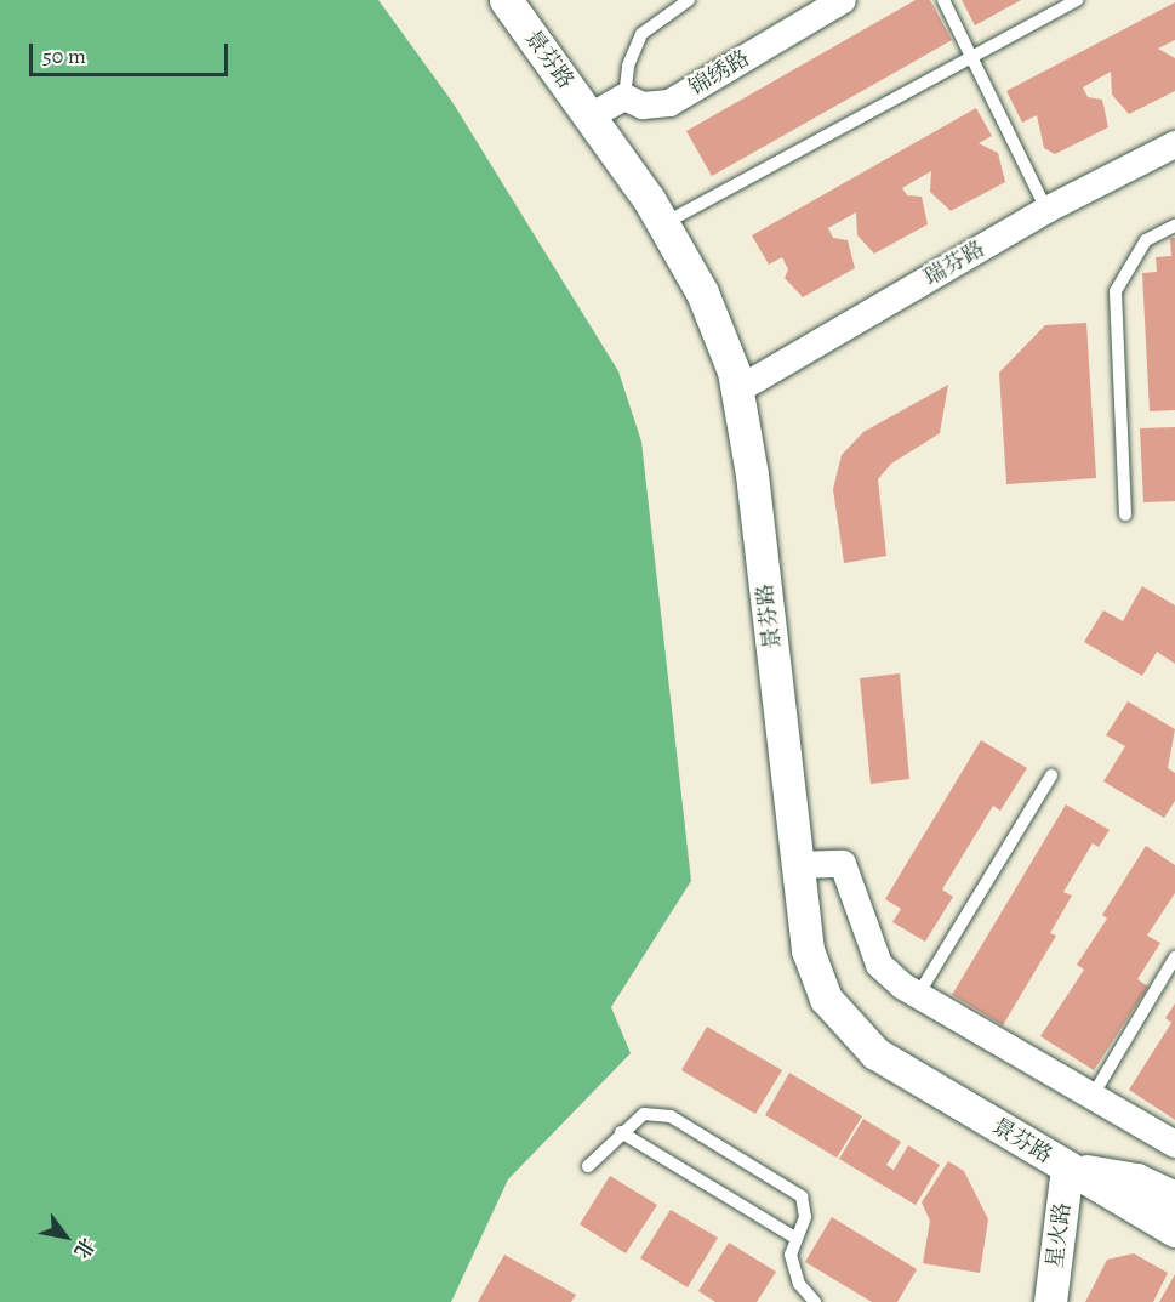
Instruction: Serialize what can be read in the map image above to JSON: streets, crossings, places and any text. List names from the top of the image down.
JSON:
{
  "streets": {
    "street": [
      "景芬路",
      "锦绣路",
      "瑞芬路",
      "星火路"
    ]
  },
  "crossings": [
    ["景芬路", "瑞芬路"],
    ["景芬路", "星火路"]
  ],
  "scale_bar": "50 m",
  "north": "bottom right"
}
